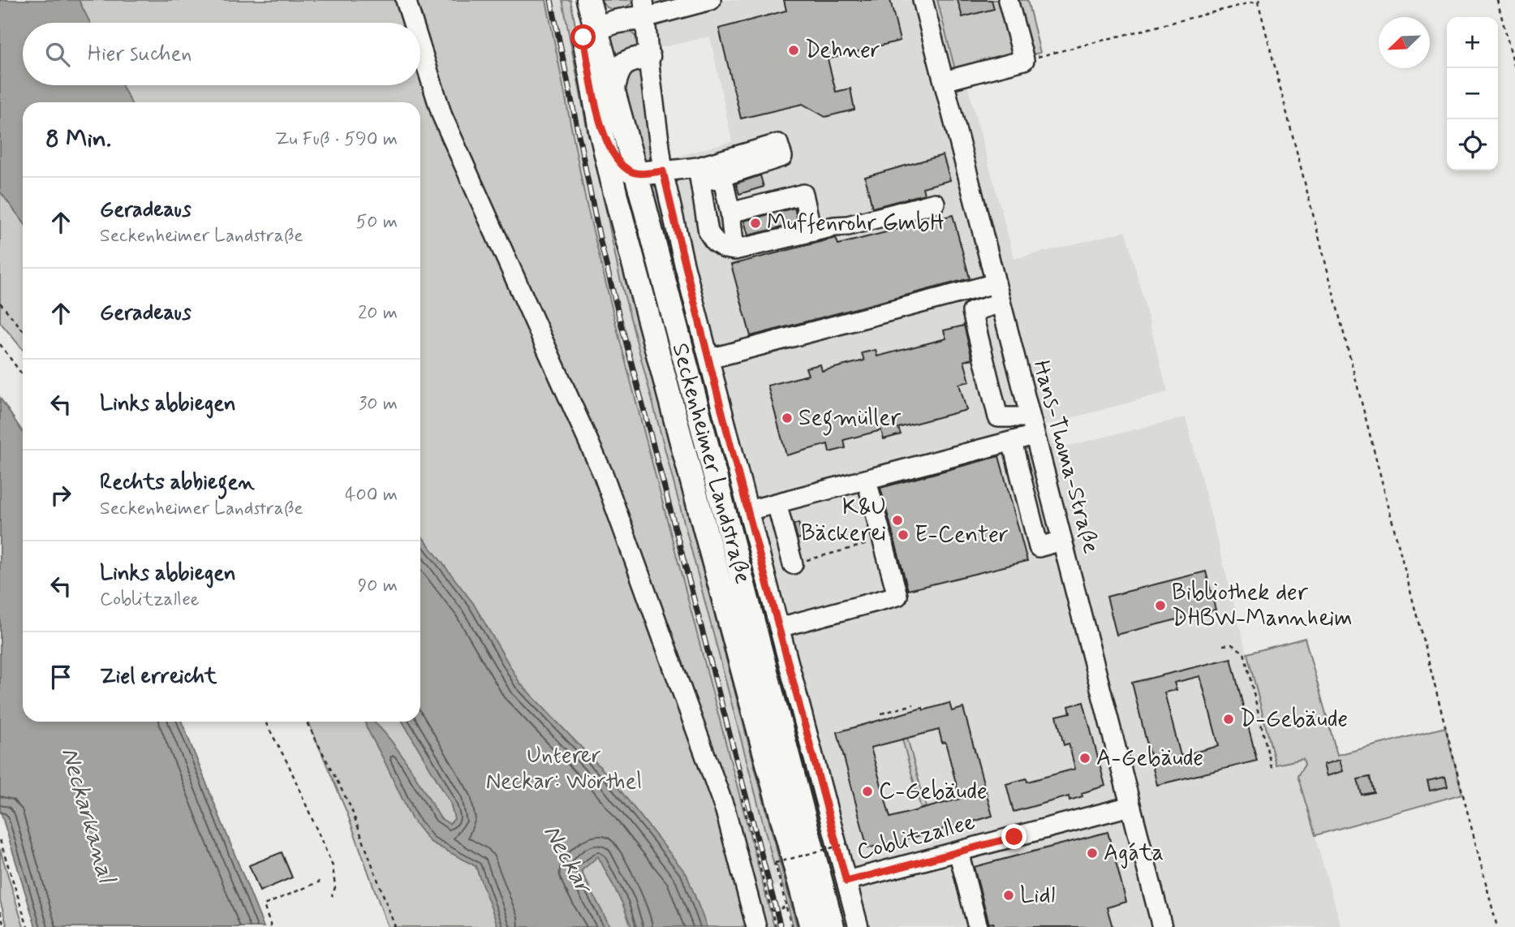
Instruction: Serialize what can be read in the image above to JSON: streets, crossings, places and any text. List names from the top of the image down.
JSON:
{
  "streets": {
    "main road": ["Seckenheimer Landstraße"],
    "street": ["Hans-Thoma-Straße", "Coblitzallee"]
  },
  "crossings": [
    ["Hans-Thoma-Straße", "Coblitzallee"],
    ["Seckenheimer Landstraße", "Coblitzallee"]
  ],
  "water": ["Neckarkanal", "Neckar"],
  "parks": ["Unterer Neckar: Wörthel"],
  "places": [
    "Dehner",
    "Muffenrohr GmbH",
    "Segmüller",
    "K&U Bäckerei",
    "E-Center",
    "Bibliothek der DHBW-Mannheim",
    "D-Gebäude",
    "A-Gebäude",
    "C-Gebäude",
    "Agáta",
    "Lidl"
  ],
  "north": "bottom left",
  "page": {
    "map_buttons": ["+", "−"],
    "search": "Hier suchen",
    "heading": ["8 Min.", "Zu Fuß · 590 m"],
    "list": [
      ["Geradeaus", "Seckenheimer Landstraße", "50 m"],
      ["Geradeaus", "20 m"],
      ["Links abbiegen", "30 m"],
      ["Rechts abbiegen", "Seckenheimer Landstraße", "400 m"],
      ["Links abbiegen", "Coblitzallee", "90 m"],
      "Ziel erreicht"
    ]
  }
}
